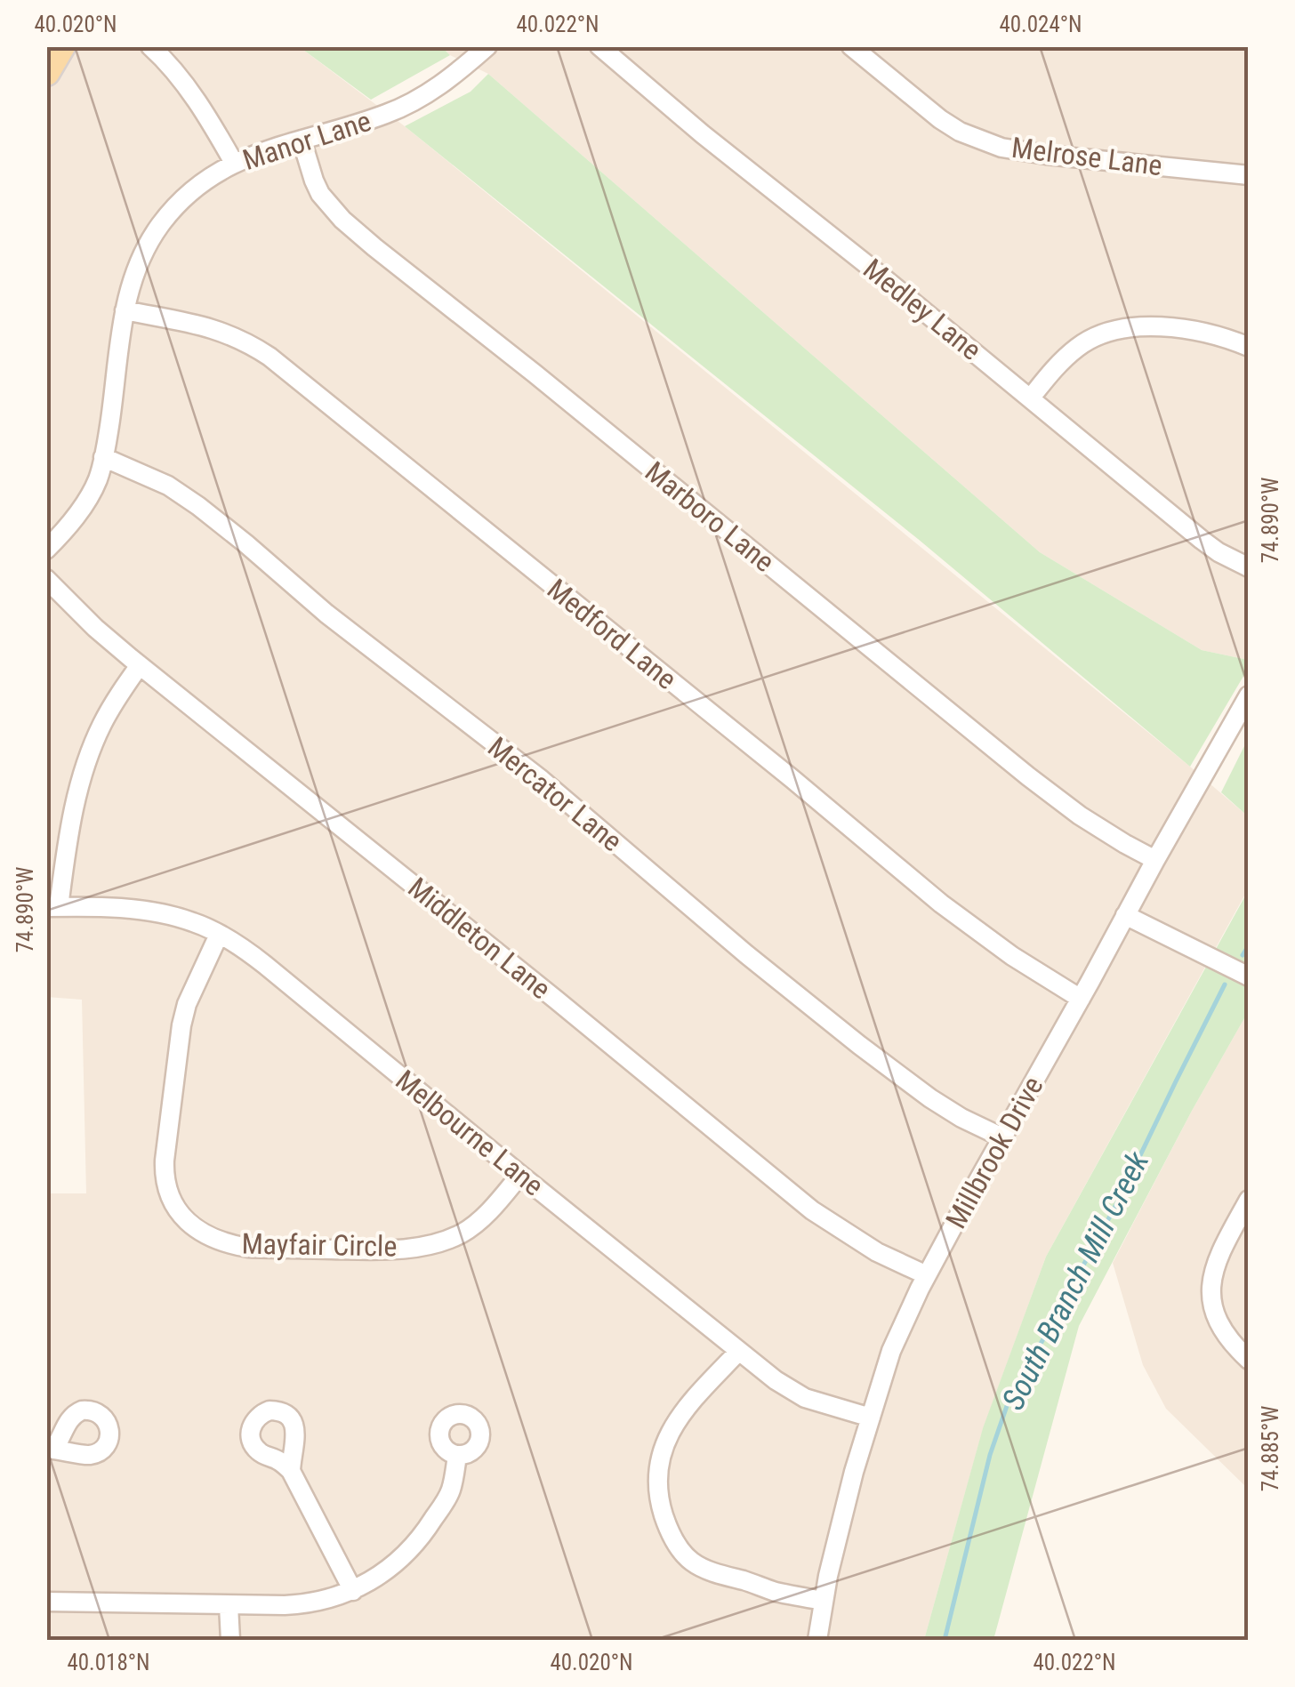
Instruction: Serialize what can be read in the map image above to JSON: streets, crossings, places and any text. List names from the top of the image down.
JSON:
{
  "streets": {
    "street": [
      "Manor Lane",
      "Melrose Lane",
      "Medley Lane",
      "Marboro Lane",
      "Medford Lane",
      "Mercator Lane",
      "Middleton Lane",
      "Melbourne Lane",
      "Millbrook Drive",
      "Mayfair Circle"
    ]
  },
  "crossings": [
    ["Manor Lane", "Marboro Lane"],
    ["Manor Lane", "Medford Lane"],
    ["Manor Lane", "Mercator Lane"],
    ["Marboro Lane", "Millbrook Drive"],
    ["Medford Lane", "Millbrook Drive"],
    ["Mercator Lane", "Millbrook Drive"],
    ["Middleton Lane", "Millbrook Drive"],
    ["Melbourne Lane", "Millbrook Drive"],
    ["Melbourne Lane", "Mayfair Circle"]
  ],
  "water": ["South Branch Mill Creek"],
  "coordinates": [
    "40.020°N",
    "40.022°N",
    "40.024°N",
    "74.890°W",
    "74.885°W",
    "40.018°N"
  ]
}
